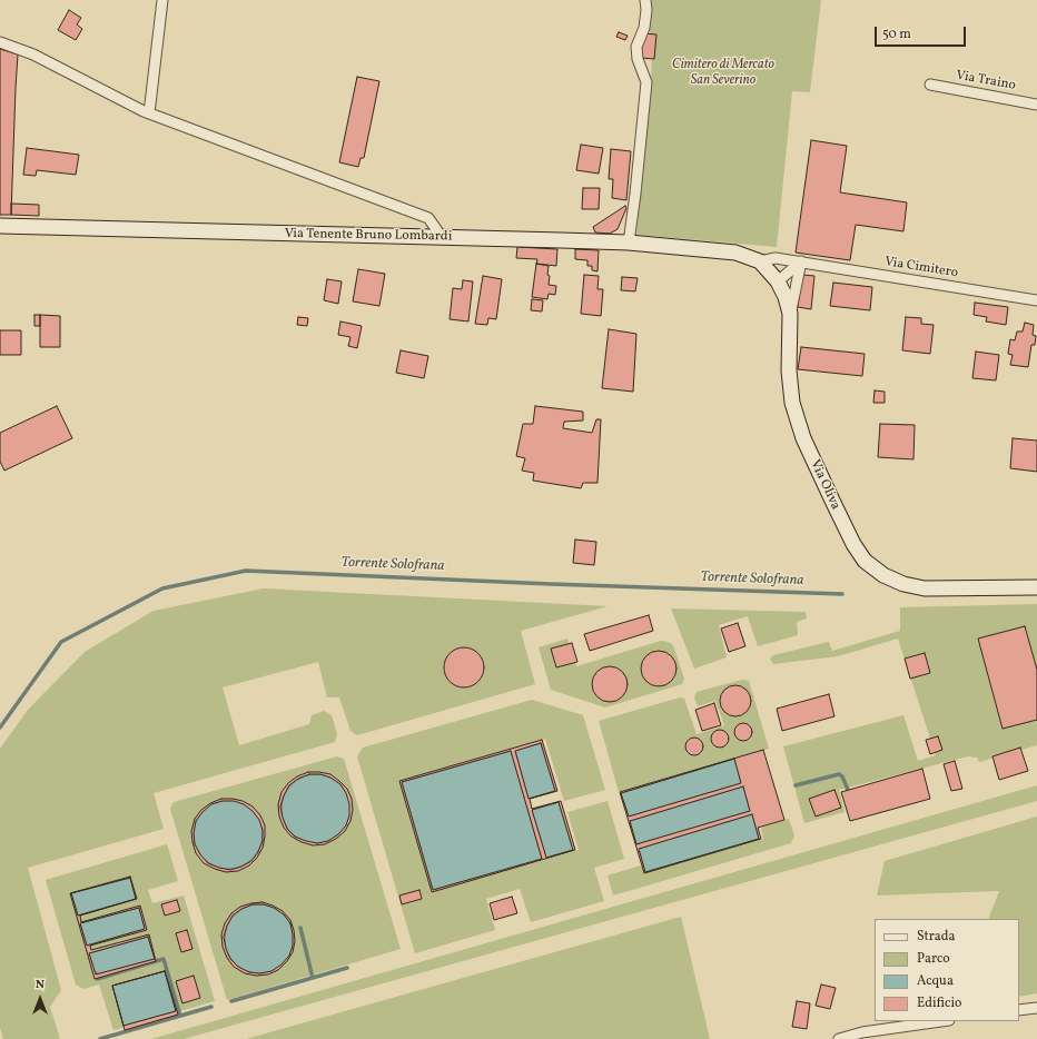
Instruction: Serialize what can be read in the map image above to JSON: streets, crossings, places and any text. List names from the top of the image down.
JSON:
{
  "streets": {
    "main road": ["Via Tenente Bruno Lombardi", "Via Oliva"],
    "street": ["Via Traino", "Via Cimitero"]
  },
  "crossings": [
    ["Via Tenente Bruno Lombardi", "Via Oliva"],
    ["Via Cimitero", "Via Oliva"]
  ],
  "water": ["Torrente Solofrana"],
  "parks": ["Cimitero di Mercato San Severino"],
  "legend": [
    "Strada",
    "Parco",
    "Acqua",
    "Edificio"
  ],
  "scale_bar": "50 m",
  "north": "top"
}
